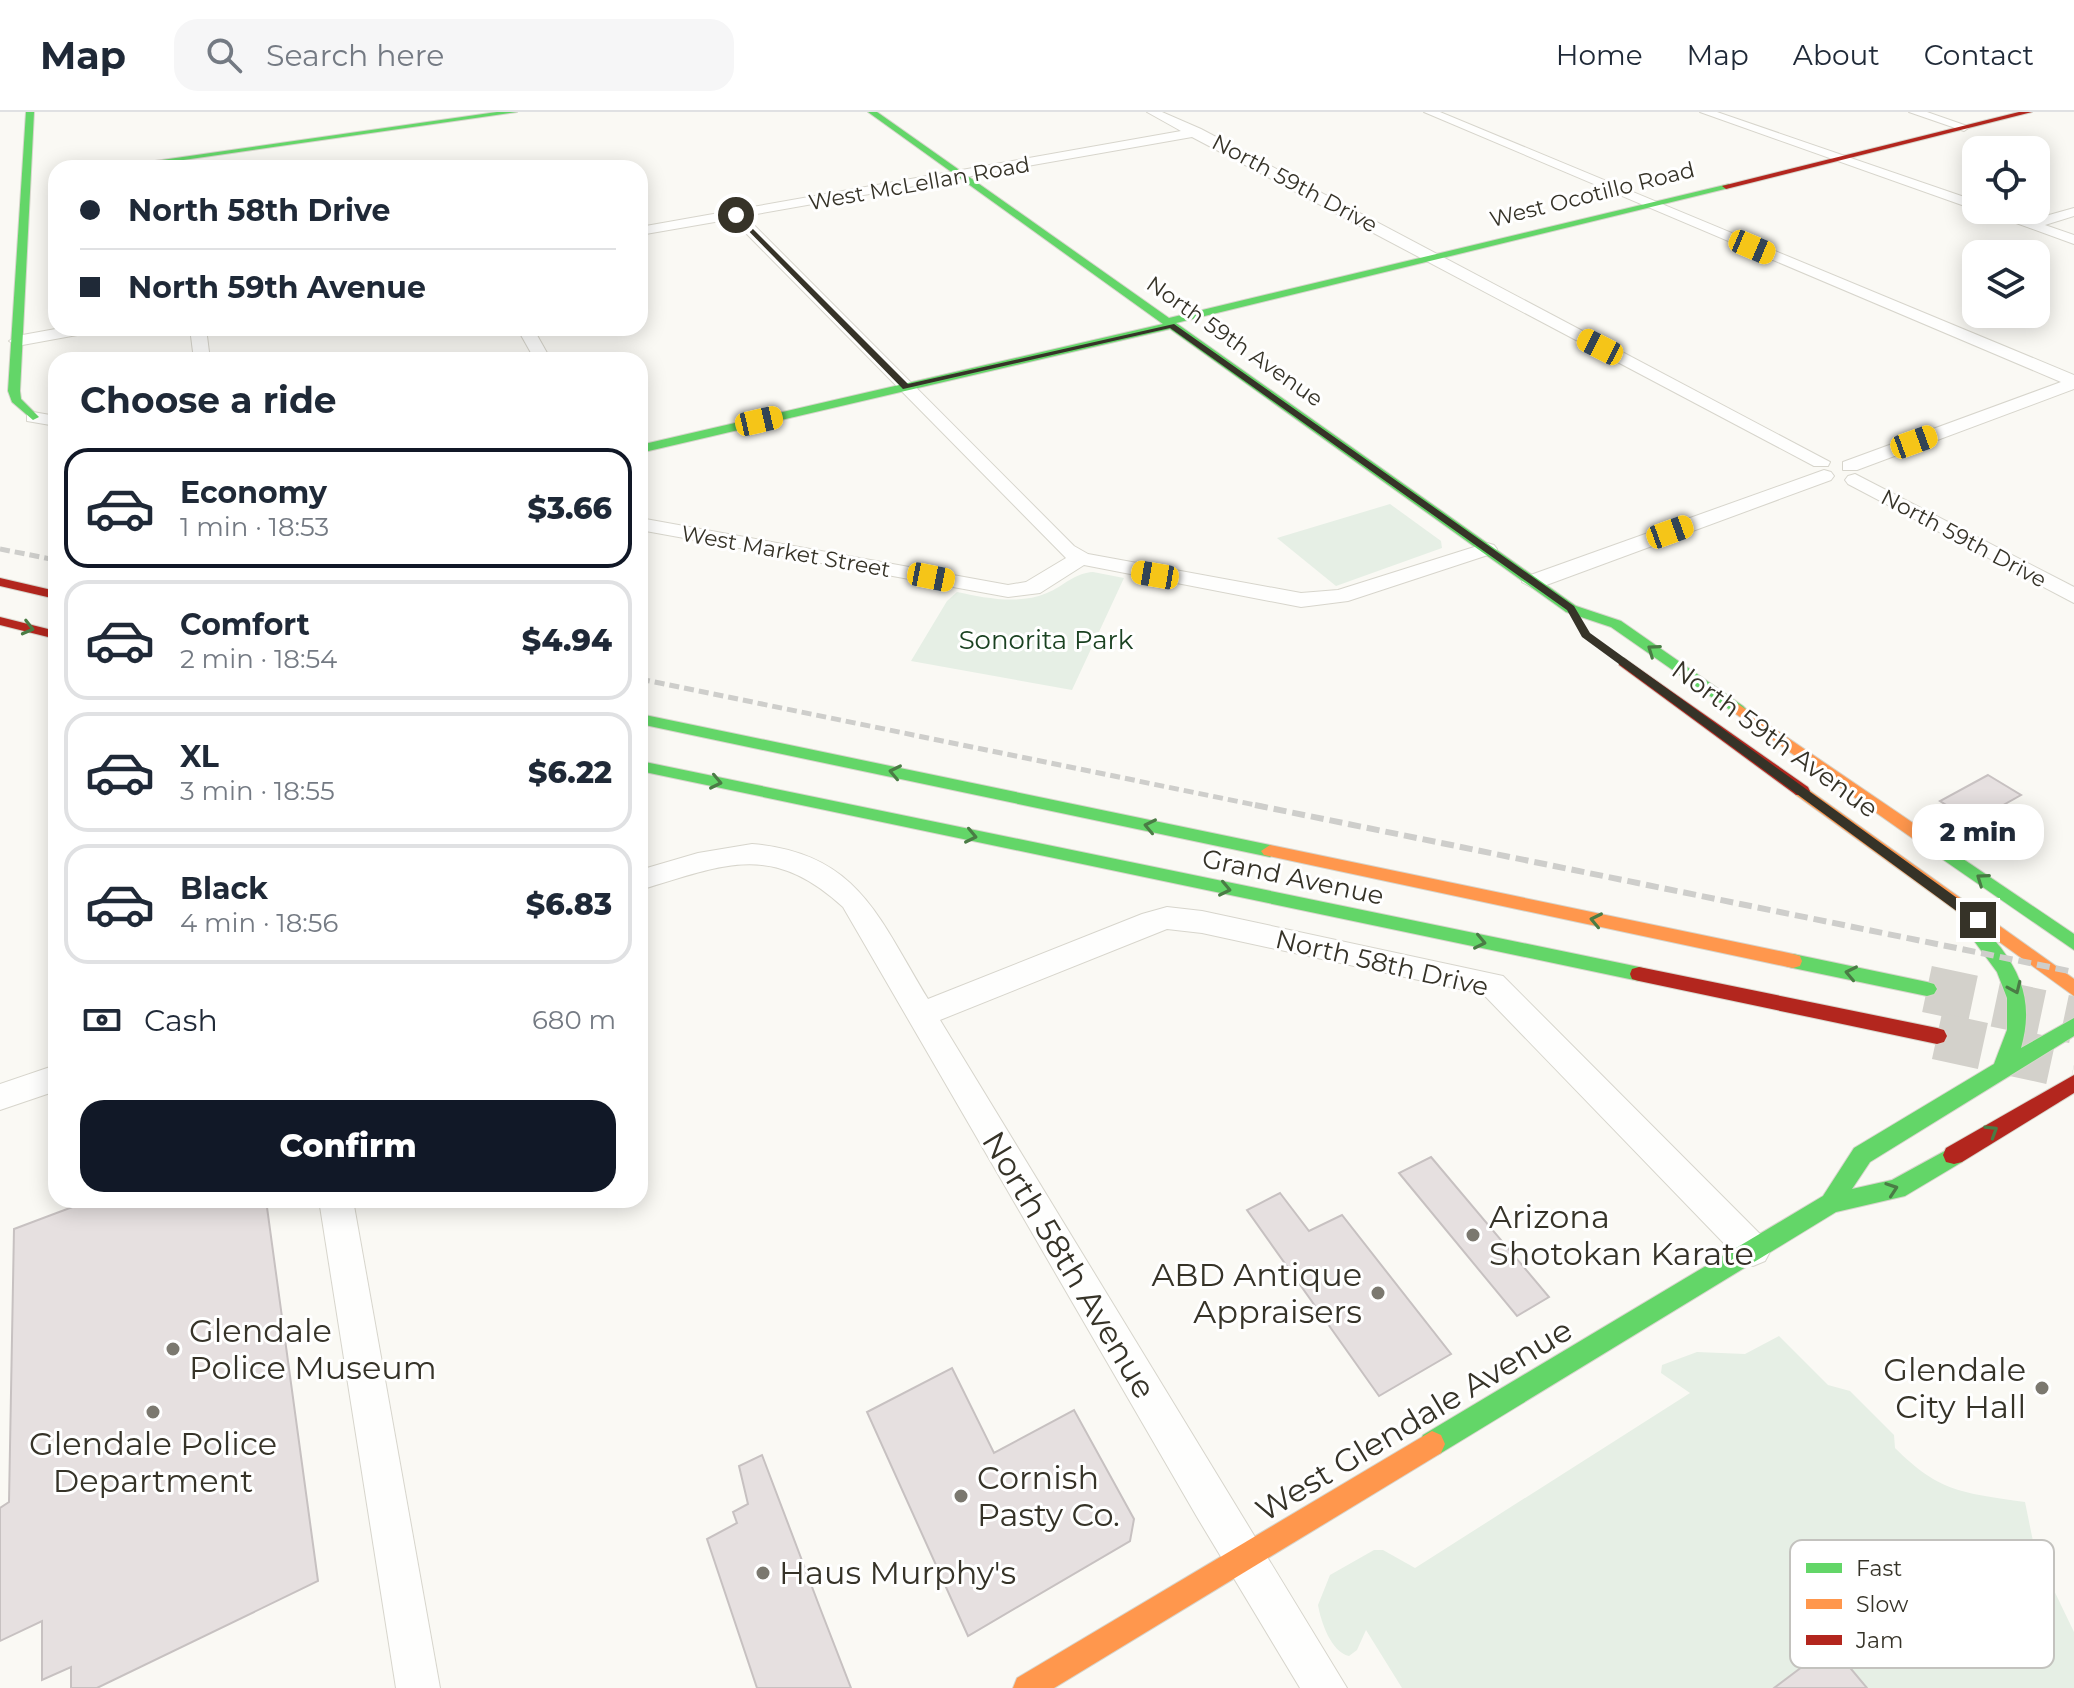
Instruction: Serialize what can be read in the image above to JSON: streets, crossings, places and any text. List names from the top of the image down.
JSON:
{
  "streets": {
    "main road": [
      "West Ocotillo Road",
      "North 59th Avenue",
      "Grand Avenue",
      "West Glendale Avenue"
    ],
    "street": [
      "West McLellan Road",
      "North 59th Drive",
      "West Market Street",
      "North 58th Drive",
      "North 58th Avenue"
    ]
  },
  "crossings": [
    ["West McLellan Road", "North 59th Drive"],
    ["West McLellan Road", "North 59th Avenue"],
    ["North 59th Drive", "West Ocotillo Road"],
    ["West Ocotillo Road", "North 59th Avenue"],
    ["North 58th Drive", "North 58th Avenue"],
    ["North 58th Drive", "West Glendale Avenue"],
    ["North 58th Avenue", "West Glendale Avenue"]
  ],
  "parks": ["Sonorita Park"],
  "places": [
    "Arizona Shotokan Karate",
    "ABD Antique Appraisers",
    "Glendale Police Museum",
    "Glendale City Hall",
    "Glendale Police Department",
    "Cornish Pasty Co.",
    "Haus Murphy's"
  ],
  "legend": ["Fast", "Slow", "Jam"],
  "page": {
    "header": "Map",
    "search": "Search here",
    "nav": [
      "Home",
      "Map",
      "About",
      "Contact"
    ],
    "banner": ["North 58th Drive", "North 59th Avenue"],
    "heading": "Choose a ride",
    "list": [
      {
        "name": "Economy",
        "note": "1 min · 18:53",
        "value": "$3.66"
      },
      {
        "name": "Comfort",
        "note": "2 min · 18:54",
        "value": "$4.94"
      },
      {
        "name": "XL",
        "note": "3 min · 18:55",
        "value": "$6.22"
      },
      {
        "name": "Black",
        "note": "4 min · 18:56",
        "value": "$6.83"
      }
    ],
    "bubble": "2 min",
    "pay": ["Cash", "680 m"],
    "buttons": "Confirm"
  }
}
